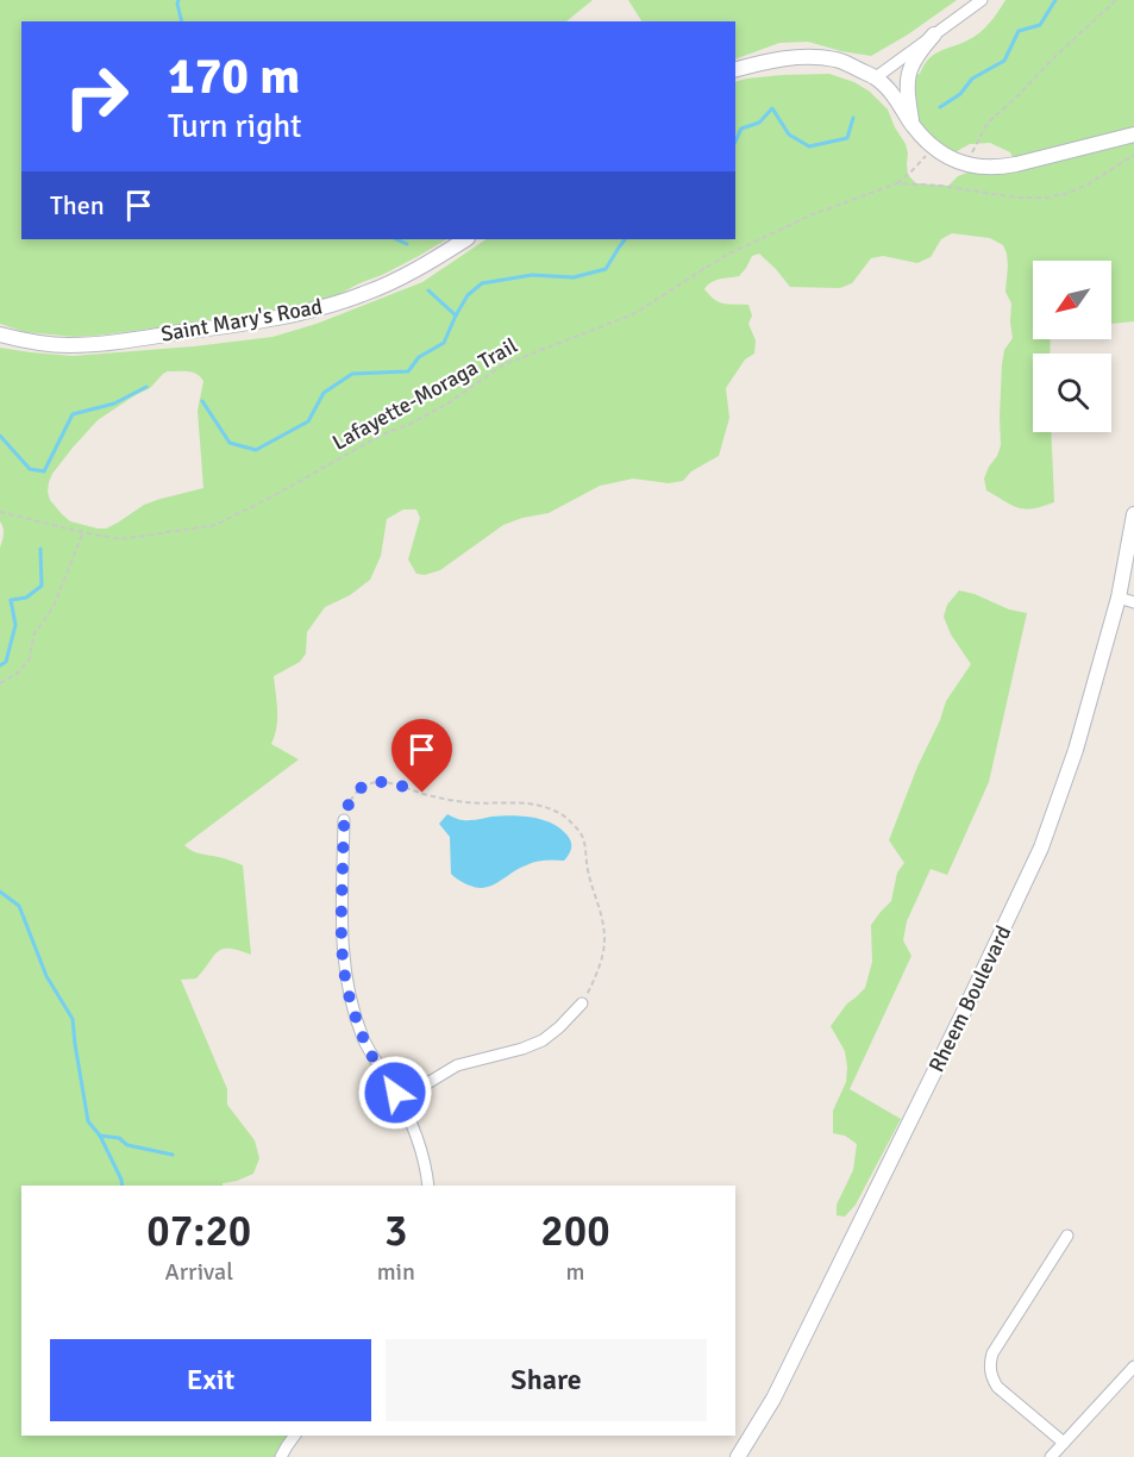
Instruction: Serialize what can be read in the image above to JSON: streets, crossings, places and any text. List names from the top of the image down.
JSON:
{
  "streets": {
    "street": ["Saint Mary's Road", "Rheem Boulevard"],
    "path": ["Lafayette-Moraga Trail"]
  },
  "north": "bottom left",
  "page": {
    "turn": ["170 m", "Turn right"],
    "then": "Then",
    "eta": [
      "07:20",
      "Arrival",
      "3",
      "min",
      "200",
      "m"
    ],
    "buttons": ["Exit", "Share"]
  }
}
